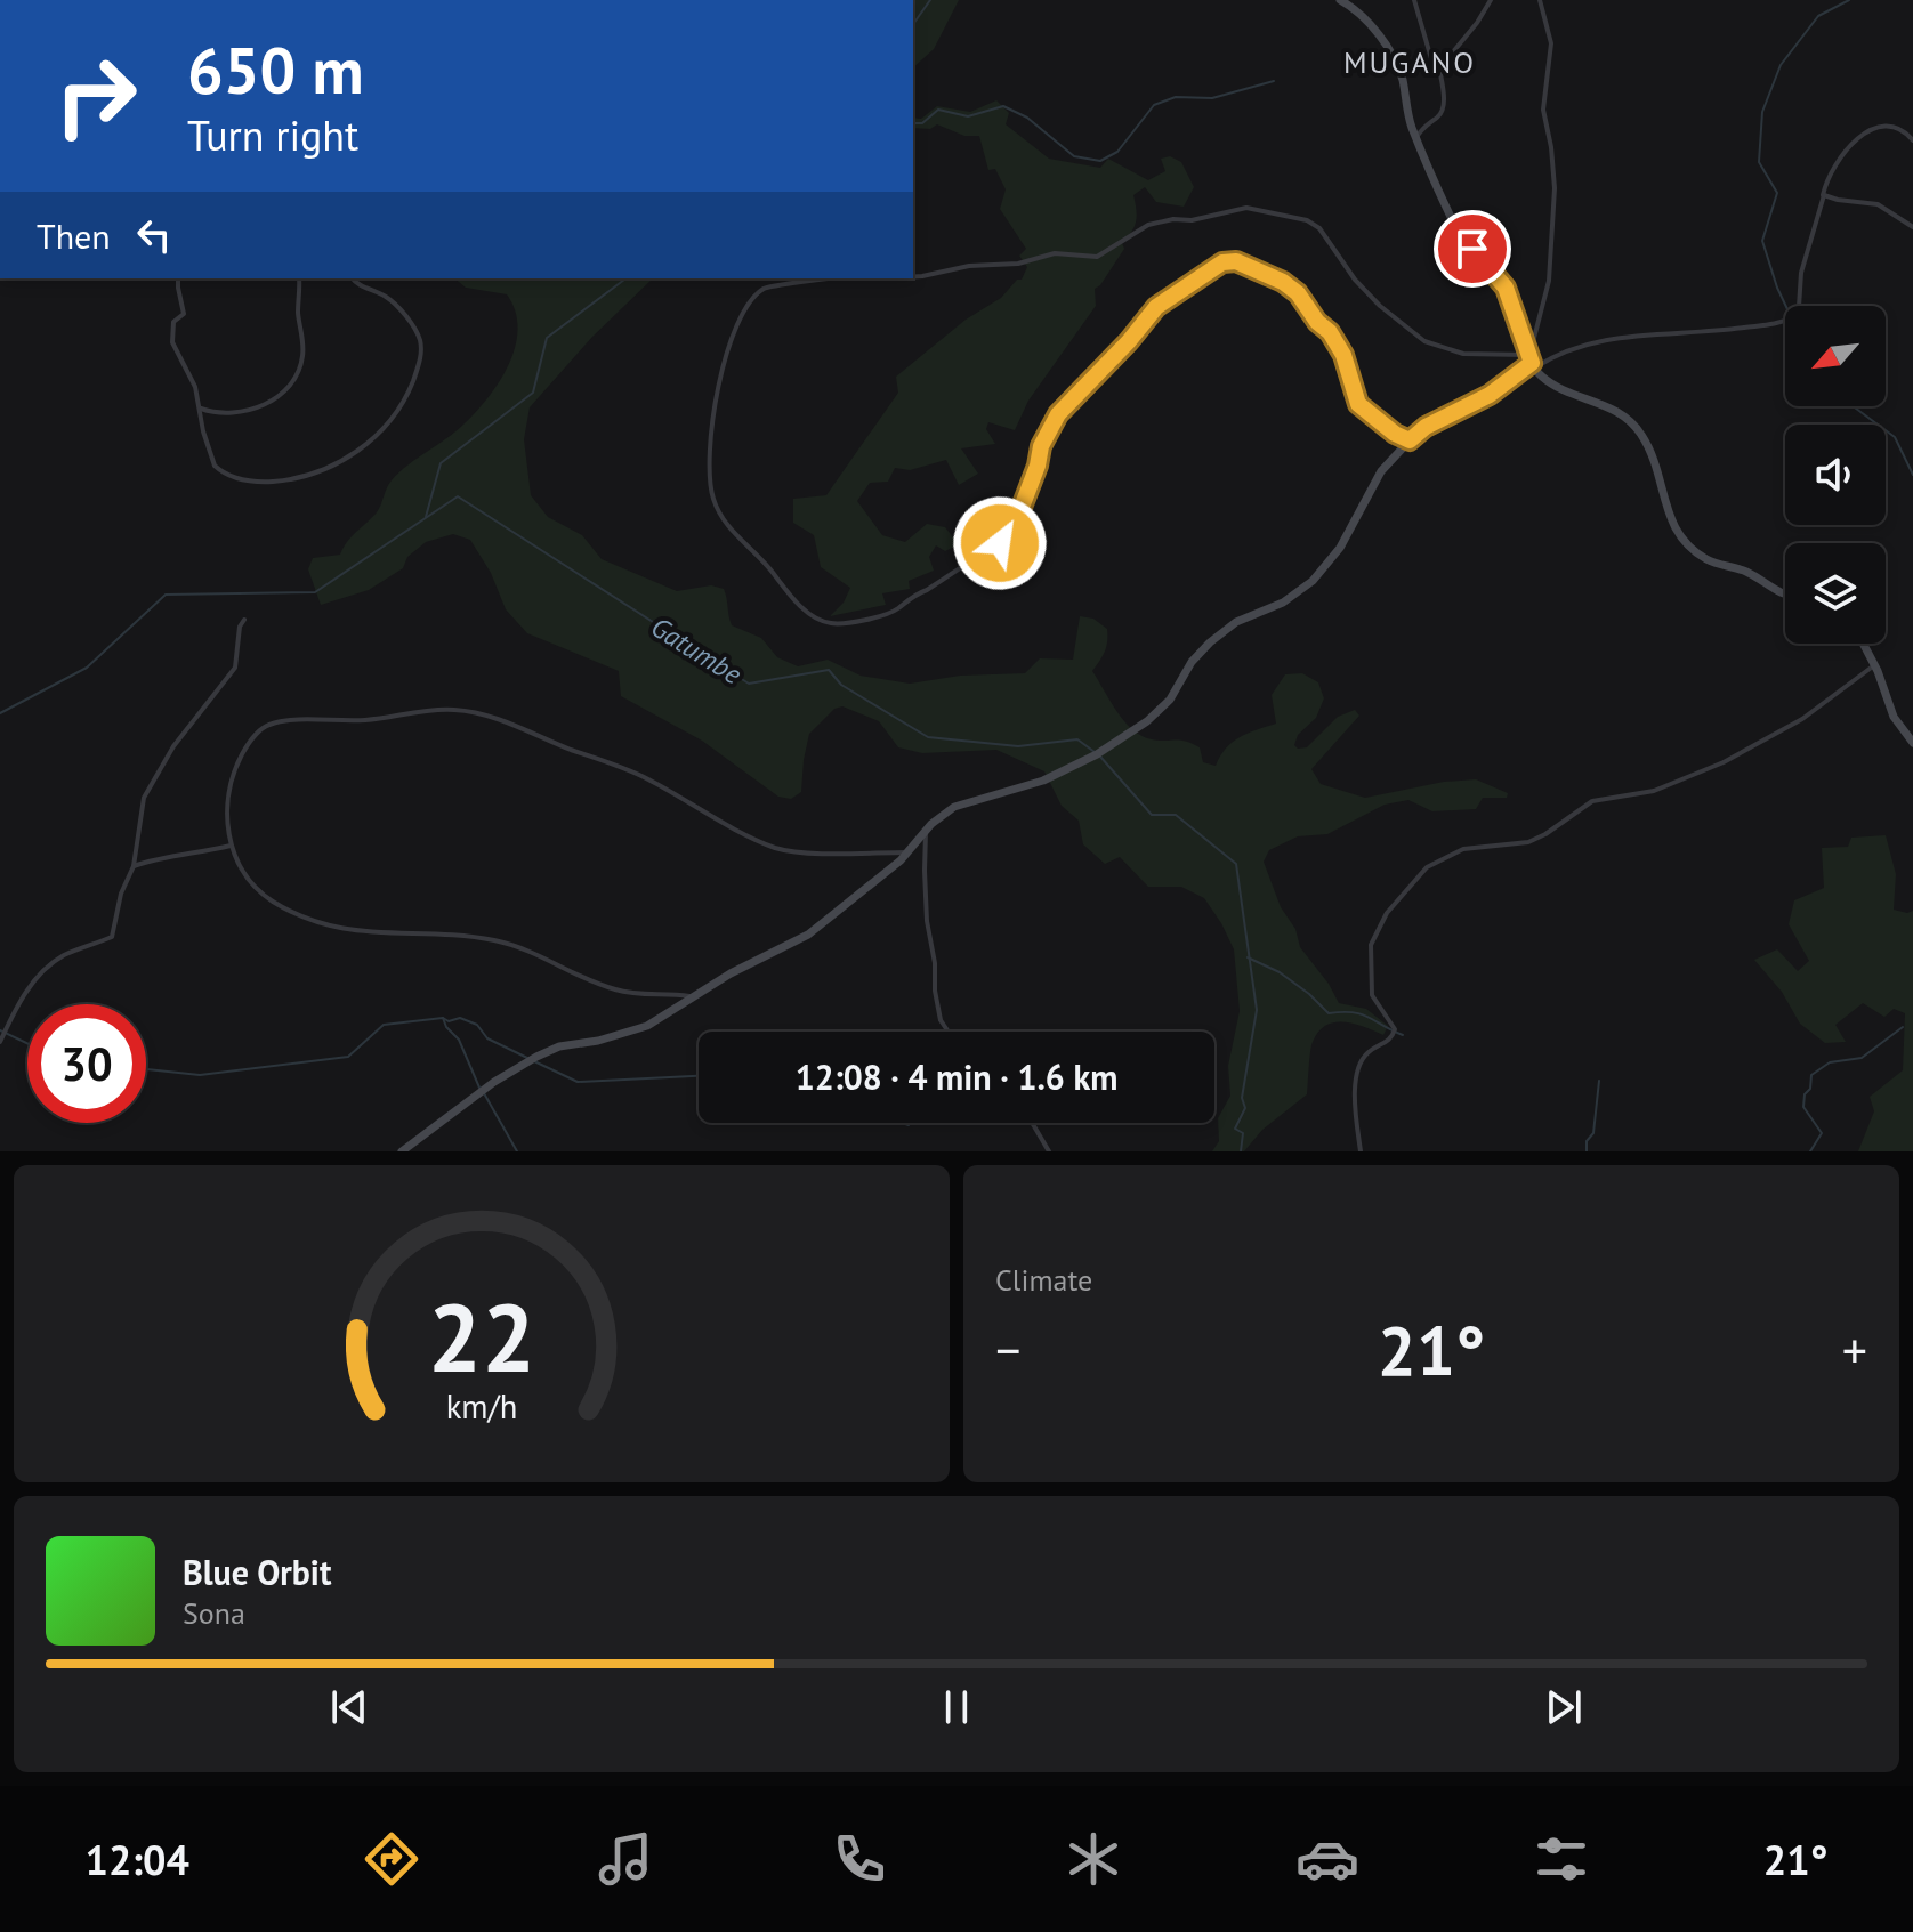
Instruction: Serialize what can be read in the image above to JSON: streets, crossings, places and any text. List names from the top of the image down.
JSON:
{
  "districts": ["MUGANO"],
  "water": ["Gatumbe"],
  "north": "bottom left",
  "page": {
    "turn": ["650 m", "Turn right"],
    "then": "Then",
    "limit": "30",
    "trip": "12:08 · 4 min · 1.6 km",
    "tile": "Climate",
    "heat": ["−", "21°", "+"],
    "song": ["Blue Orbit", "Sona"],
    "tabs": ["12:04", "21°"],
    "gauge": ["22", "km/h"]
  }
}
